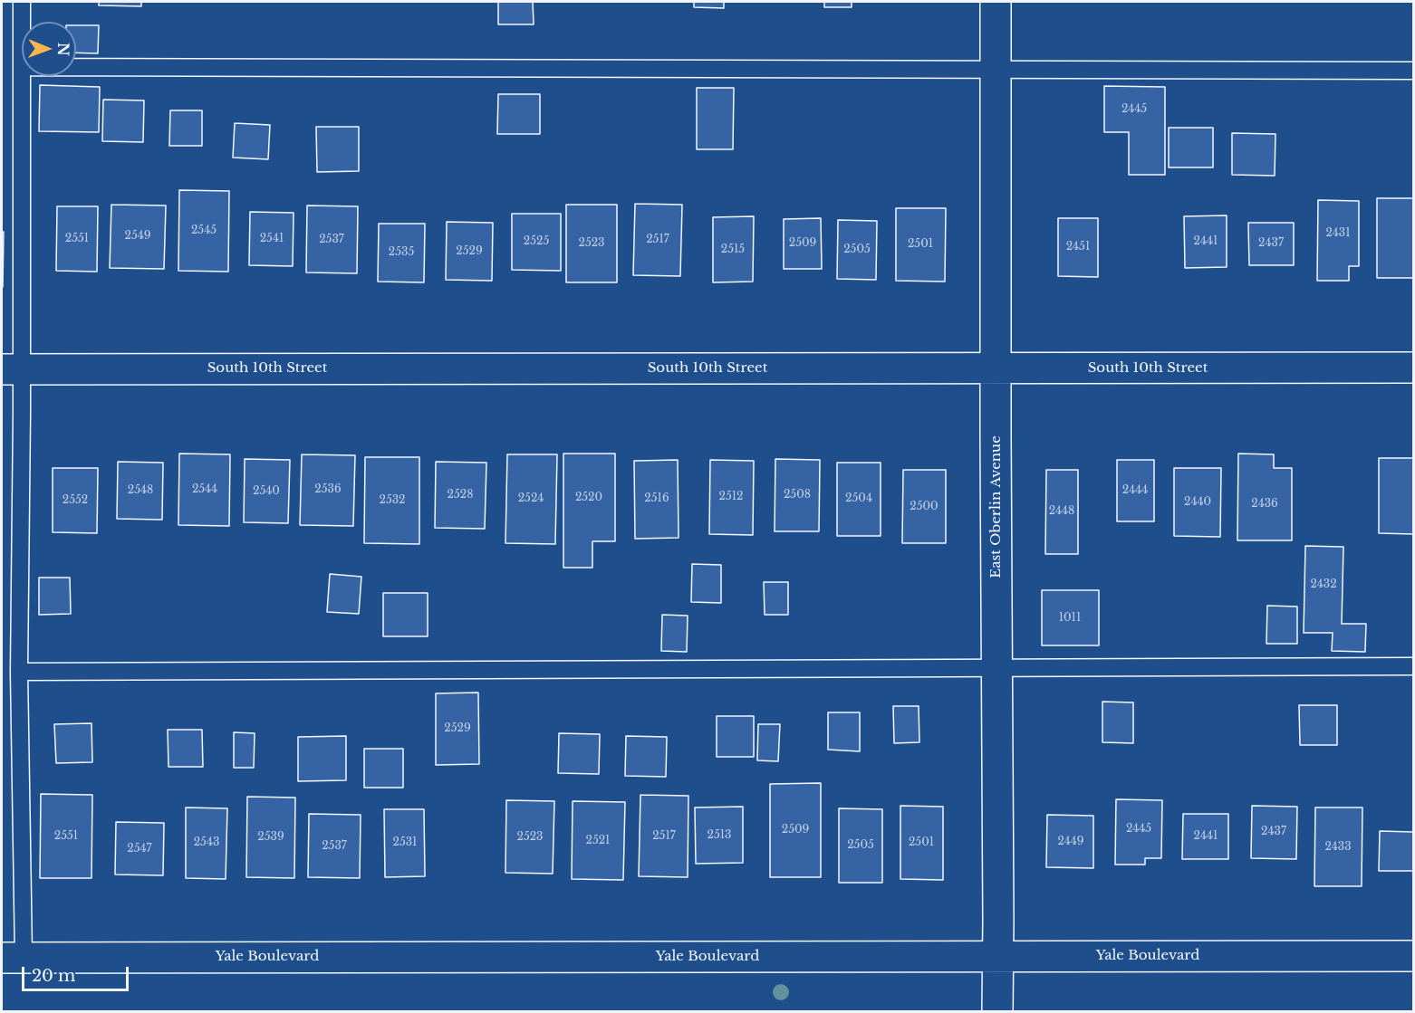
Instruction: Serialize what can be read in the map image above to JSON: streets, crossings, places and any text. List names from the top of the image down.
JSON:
{
  "streets": {
    "street": ["South 10th Street", "East Oberlin Avenue", "Yale Boulevard"]
  },
  "crossings": [
    ["South 10th Street", "East Oberlin Avenue"],
    ["East Oberlin Avenue", "Yale Boulevard"]
  ],
  "house_numbers": [
    "2445",
    "2545",
    "2431",
    "2549",
    "2551",
    "2541",
    "2537",
    "2517",
    "2525",
    "2441",
    "2523",
    "2509",
    "2437",
    "2501",
    "2451",
    "2515",
    "2505",
    "2529",
    "2535",
    "2544",
    "2536",
    "2548",
    "2444",
    "2540",
    "2528",
    "2508",
    "2512",
    "2520",
    "2524",
    "2516",
    "2504",
    "2552",
    "2532",
    "2440",
    "2436",
    "2500",
    "2448",
    "2432",
    "1011",
    "2529",
    "2445",
    "2509",
    "2437",
    "2513",
    "2551",
    "2517",
    "2441",
    "2539",
    "2523",
    "2521",
    "2449",
    "2543",
    "2531",
    "2501",
    "2505",
    "2537",
    "2433",
    "2547"
  ],
  "scale_bar": "20 m",
  "north": "right"
}
